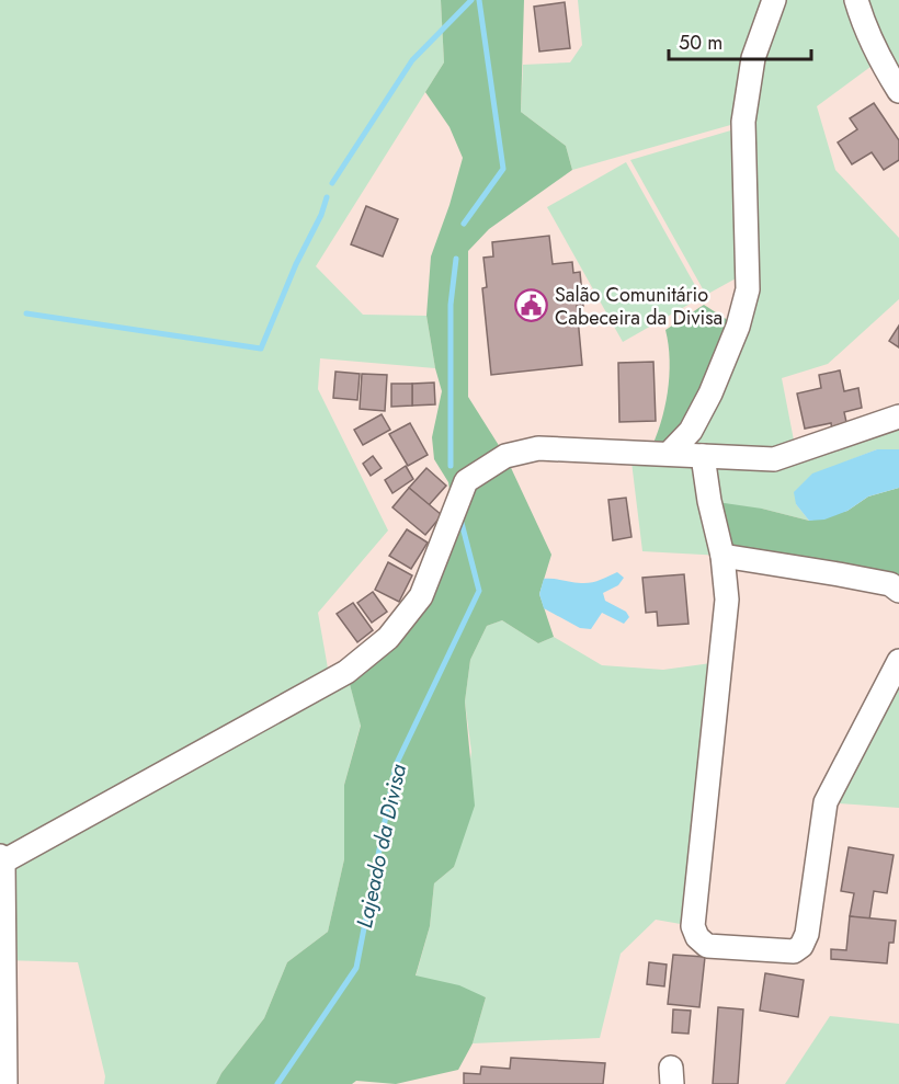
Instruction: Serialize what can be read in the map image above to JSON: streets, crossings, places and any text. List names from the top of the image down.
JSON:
{
  "water": ["Lajeado da Divisa"],
  "places": {
    "public building": ["Salão Comunitário Cabeceira da Divisa"]
  },
  "scale_bar": "50 m"
}
